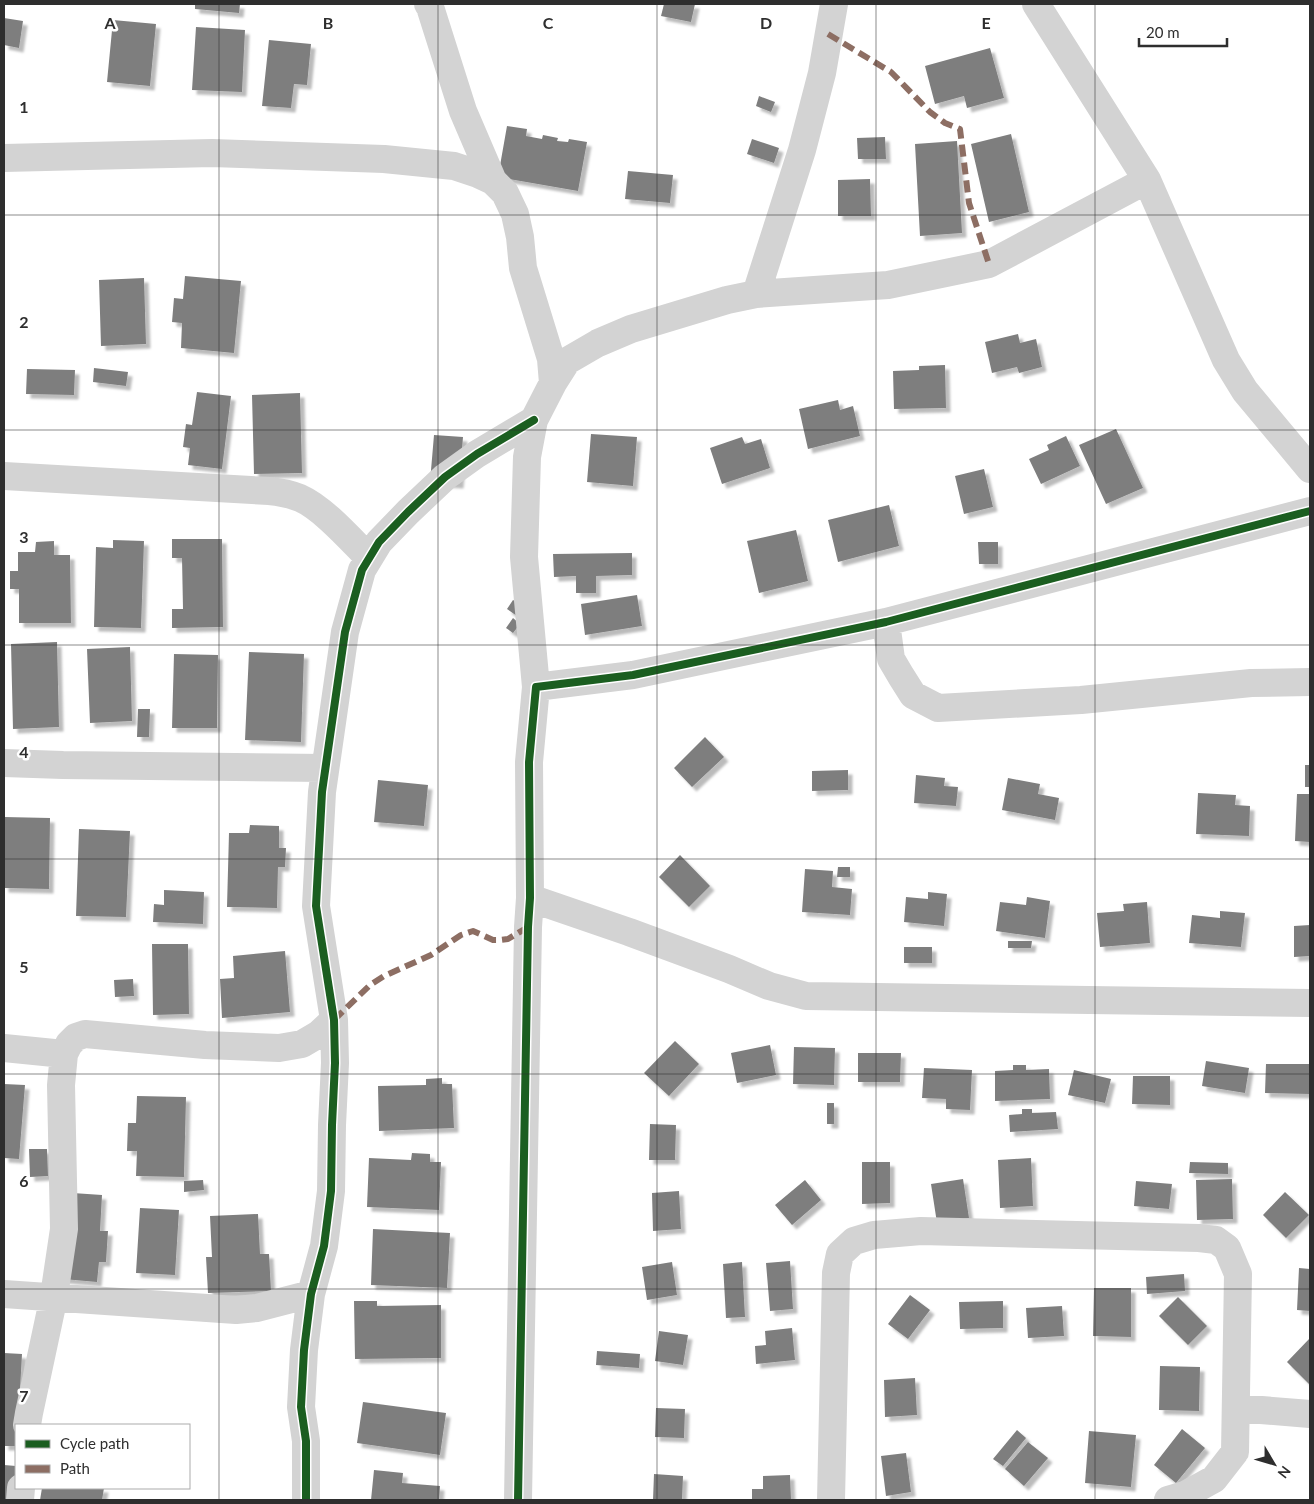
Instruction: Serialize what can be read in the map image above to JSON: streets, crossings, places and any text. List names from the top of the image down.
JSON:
{
  "legend": ["Cycle path", "Path"],
  "scale_bar": "20 m",
  "north": "bottom right",
  "grid": {
    "columns": [
      "A",
      "B",
      "C",
      "D",
      "E"
    ],
    "rows": [
      "1",
      "2",
      "3",
      "4",
      "5",
      "6",
      "7"
    ]
  }
}
